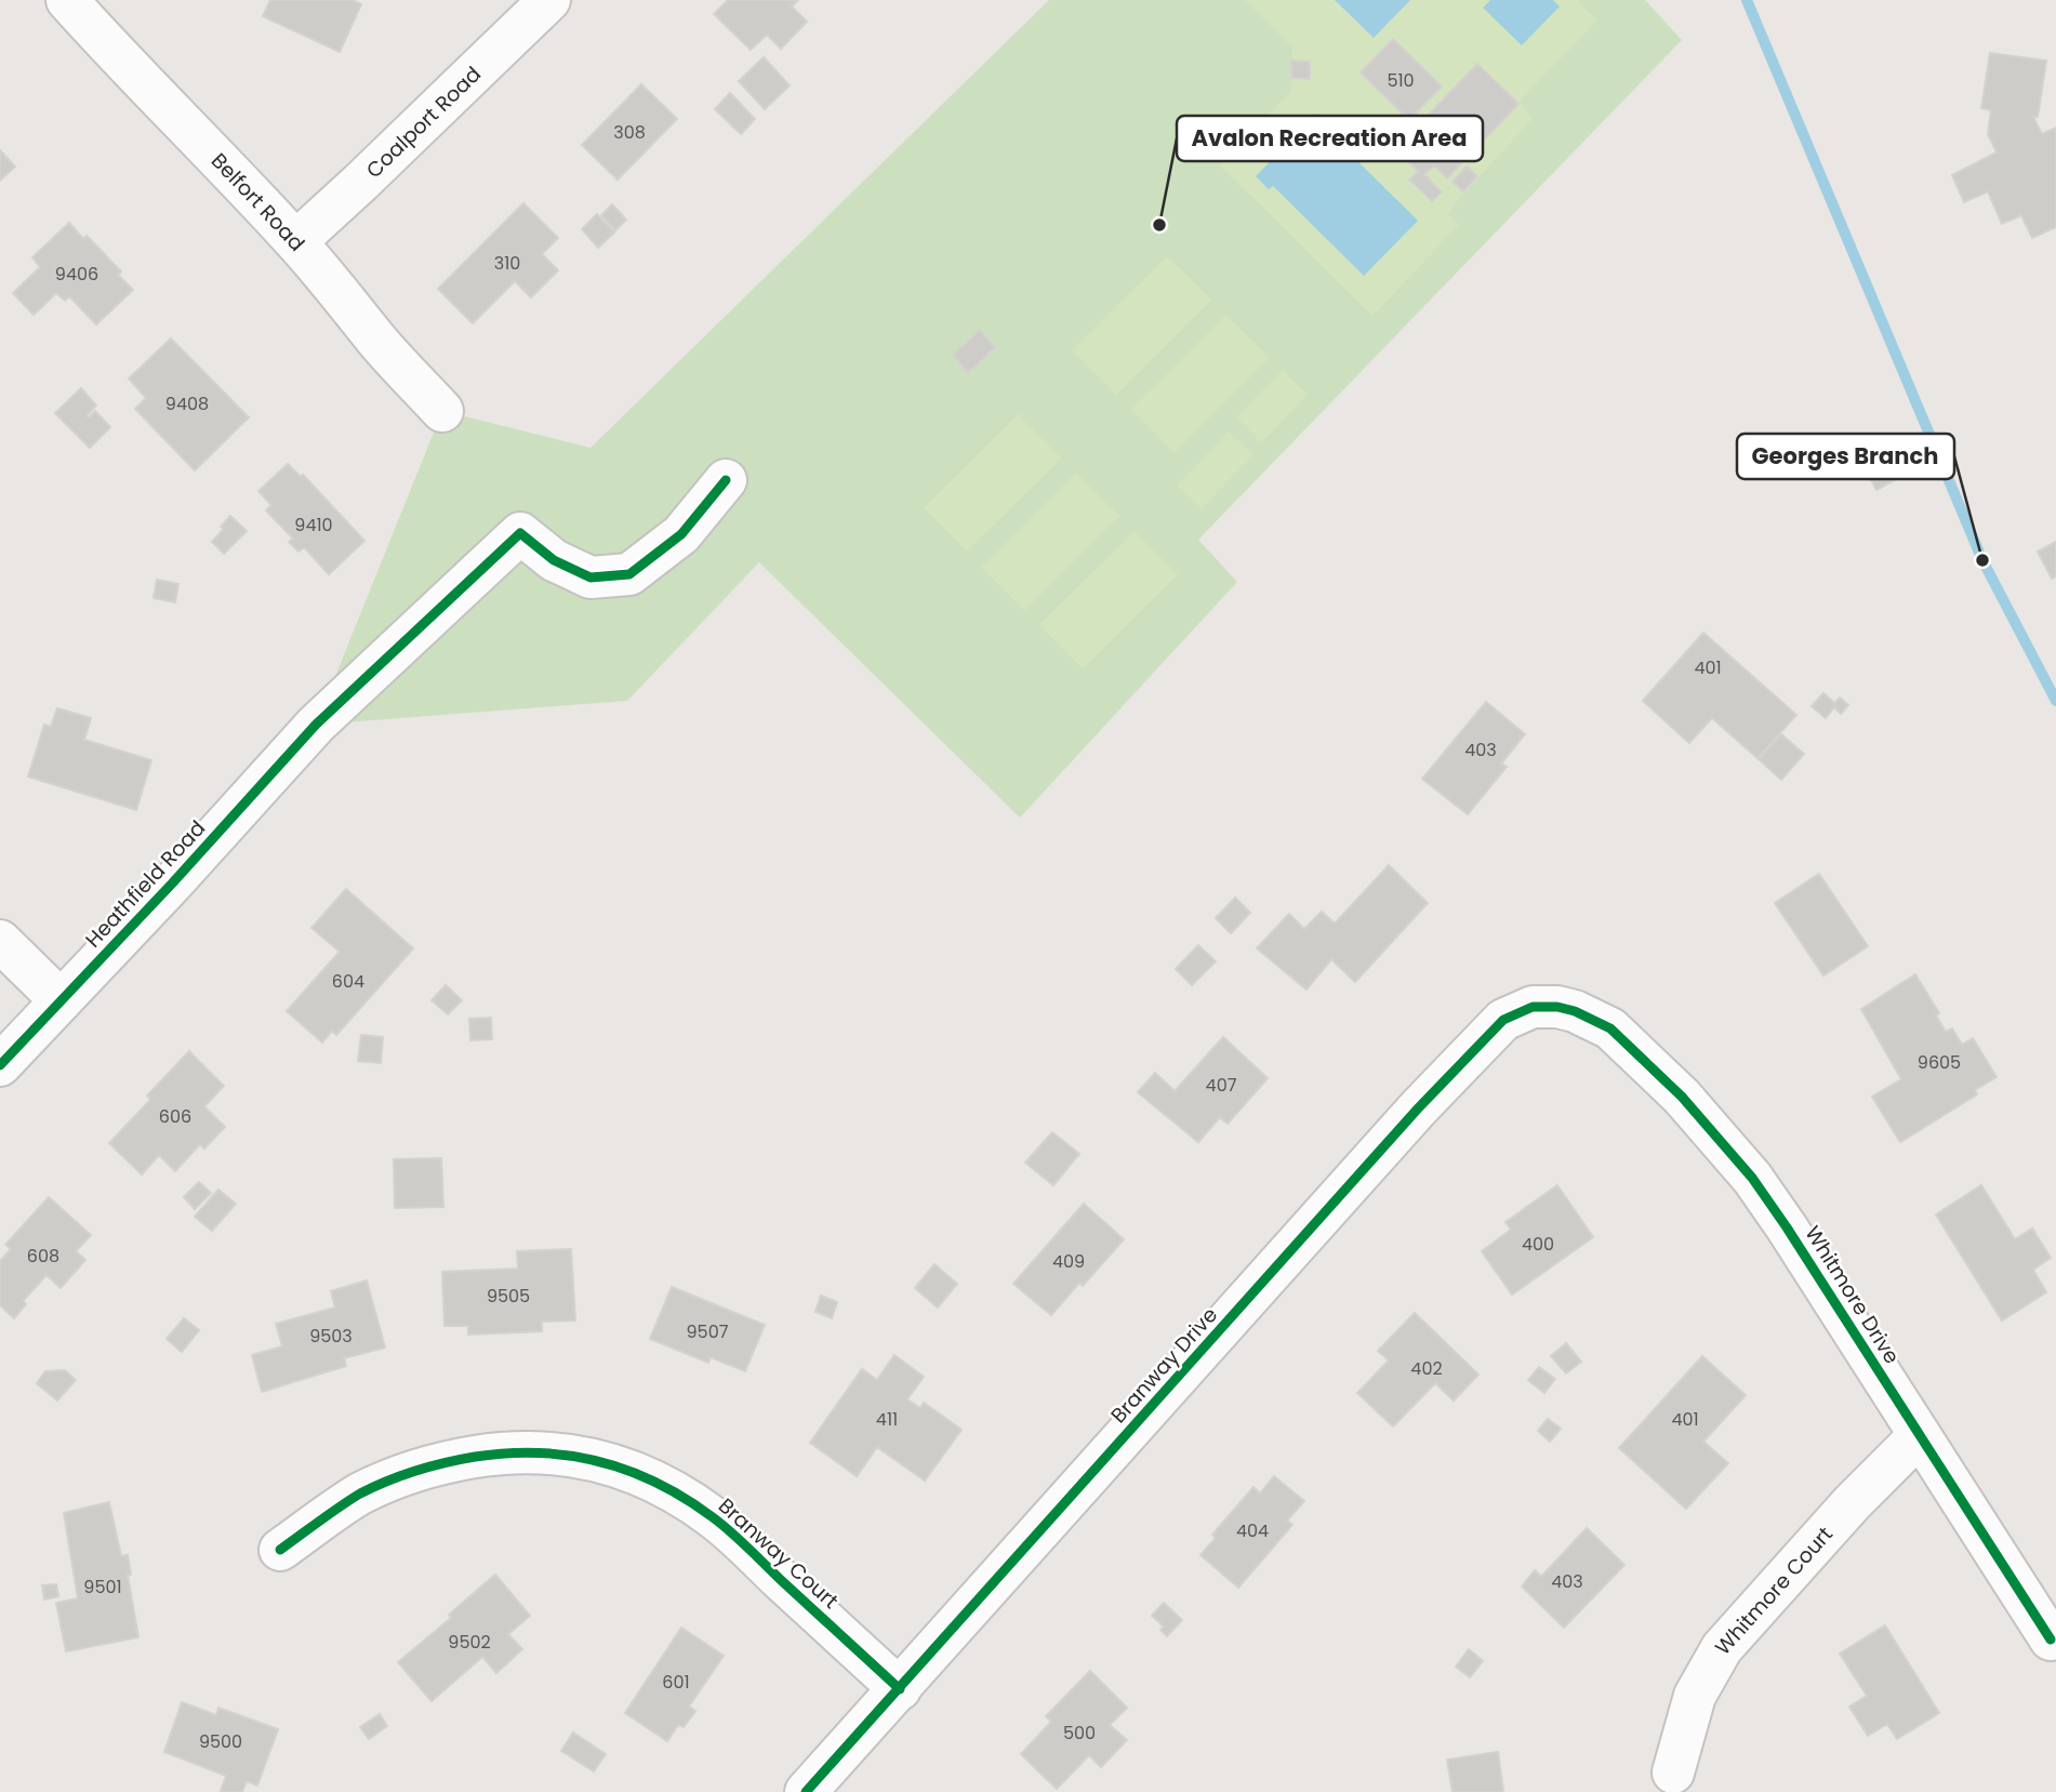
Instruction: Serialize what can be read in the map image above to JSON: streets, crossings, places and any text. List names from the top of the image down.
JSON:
{
  "streets": {
    "street": [
      "Coalport Road",
      "Belfort Road",
      "Heathfield Road",
      "Whitmore Drive",
      "Branway Drive",
      "Branway Court",
      "Whitmore Court"
    ]
  },
  "crossings": [
    ["Coalport Road", "Belfort Road"],
    ["Whitmore Drive", "Branway Drive"],
    ["Whitmore Drive", "Whitmore Court"],
    ["Branway Drive", "Branway Court"]
  ],
  "places": ["Avalon Recreation Area", "Georges Branch"],
  "house_numbers": [
    "510",
    "308",
    "310",
    "9406",
    "9408",
    "9410",
    "401",
    "403",
    "604",
    "9605",
    "407",
    "606",
    "400",
    "608",
    "409",
    "9505",
    "9507",
    "9503",
    "402",
    "411",
    "401",
    "404",
    "403",
    "9501",
    "9502",
    "601",
    "500",
    "9500"
  ]
}
